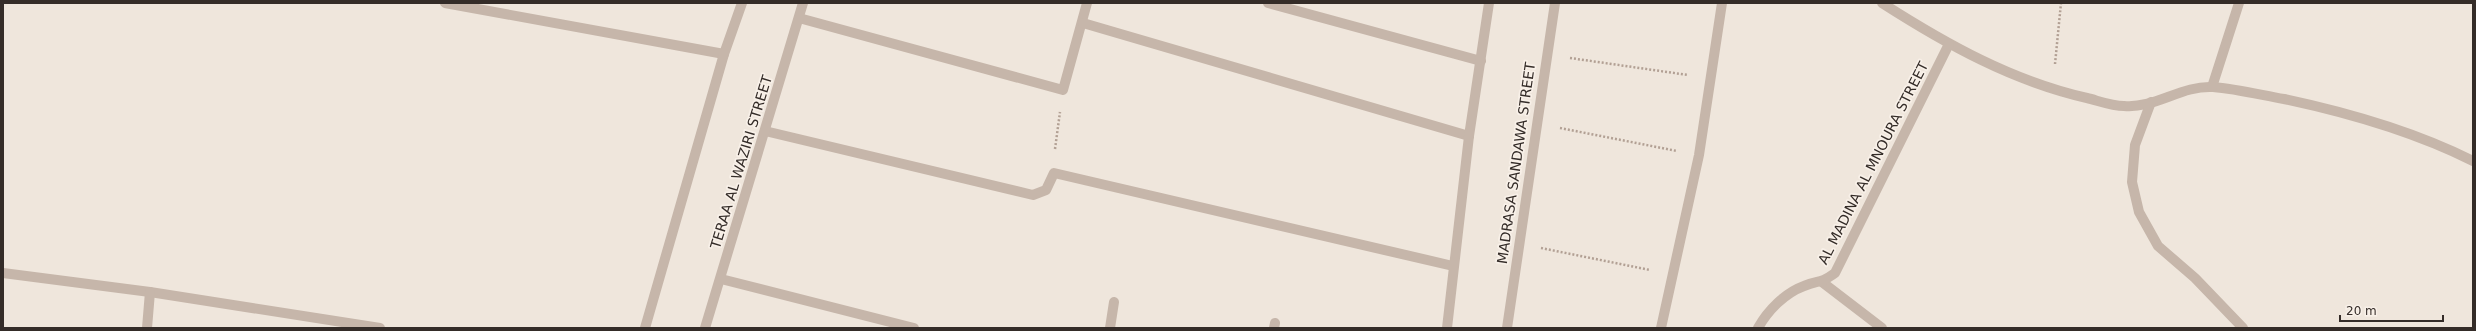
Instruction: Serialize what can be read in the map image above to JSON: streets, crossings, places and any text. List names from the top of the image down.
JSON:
{
  "streets": {
    "street": ["TERAA AL WAZIRI STREET", "MADRASA SANDAWA STREET", "AL MADINA AL MNOURA STREET"]
  },
  "scale_bar": "20 m"
}
